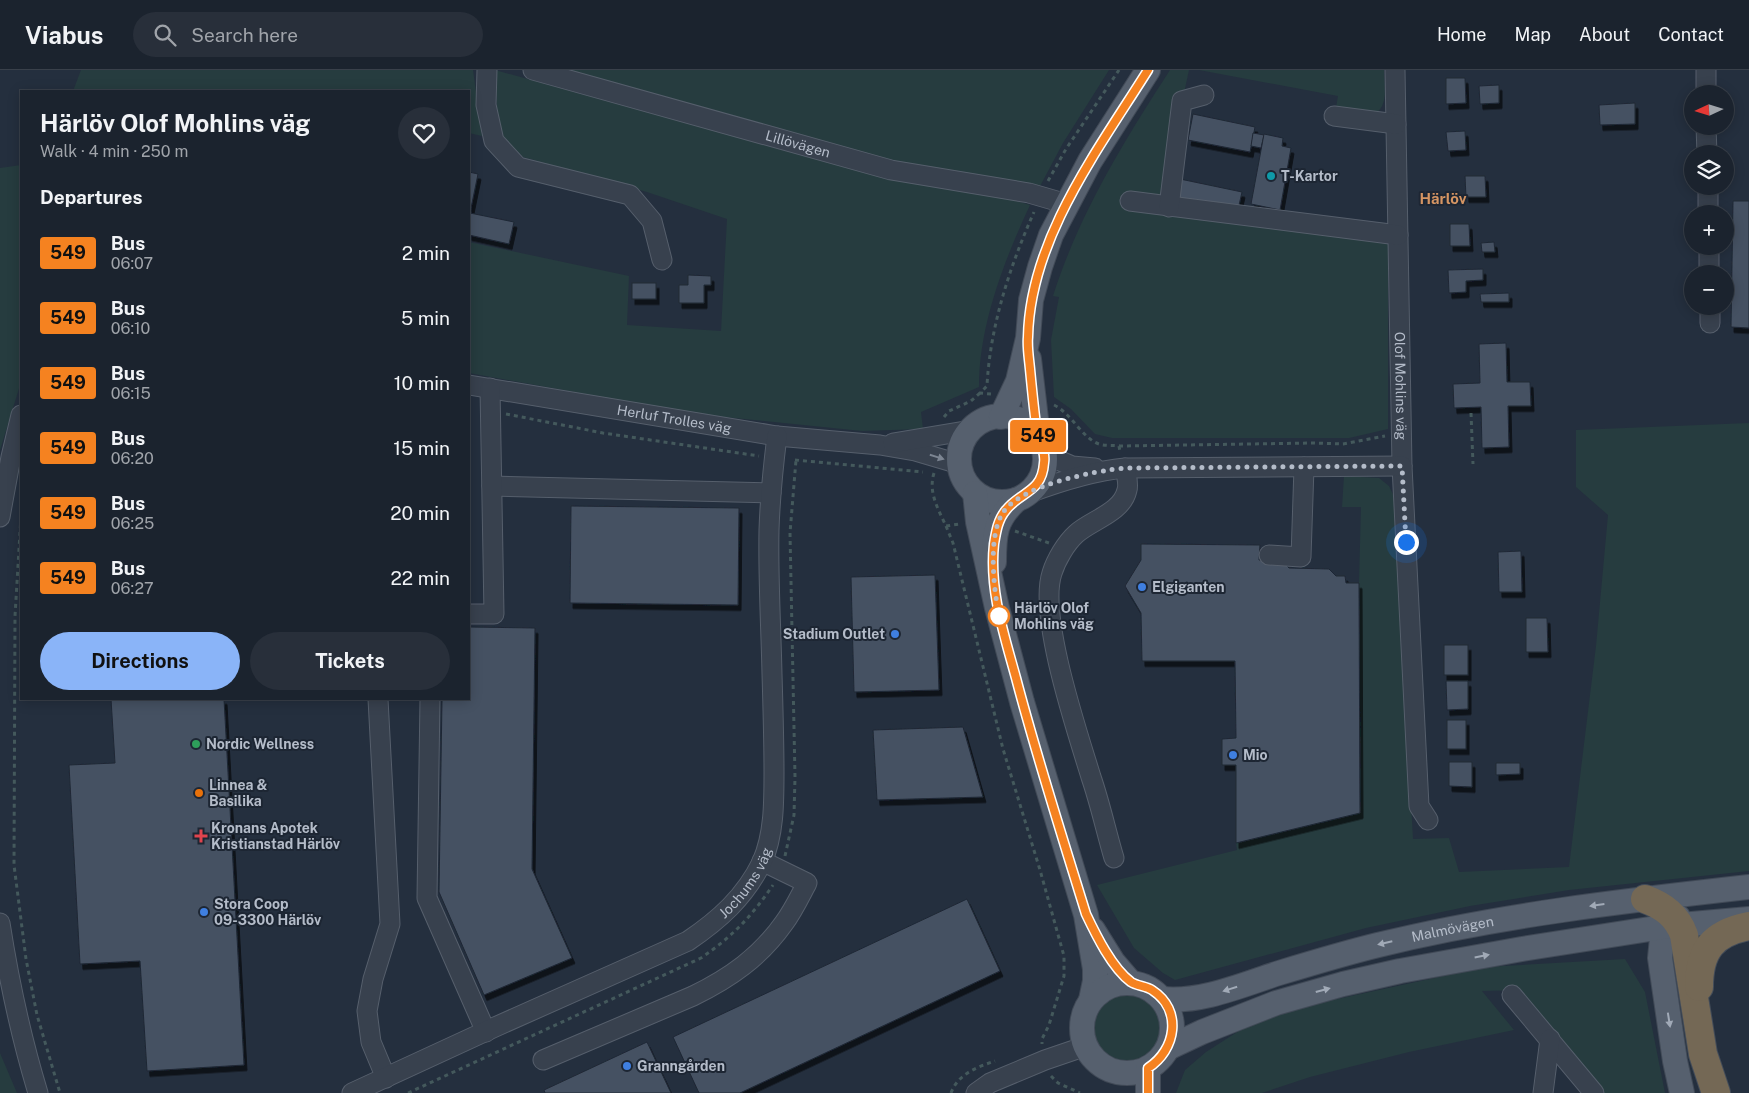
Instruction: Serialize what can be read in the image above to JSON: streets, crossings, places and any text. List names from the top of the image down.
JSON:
{
  "streets": {
    "main road": ["Malmövägen"],
    "street": [
      "Lillövägen",
      "Olof Mohlins väg",
      "Herluf Trolles väg",
      "Jochums väg"
    ]
  },
  "crossings": [
    ["Herluf Trolles väg", "Jochums väg"]
  ],
  "districts": ["Härlöv"],
  "places": {
    "other": [
      "T-Kartor",
      "Elgiganten",
      "Härlöv Olof Mohlins väg",
      "Stadium Outlet",
      "Nordic Wellness",
      "Mio",
      "Linnea & Basilika",
      "Stora Coop 09-3300 Härlöv",
      "Granngården"
    ],
    "health": ["Kronans Apotek Kristianstad Härlöv"]
  },
  "lines": ["bus line 549"],
  "north": "left",
  "page": {
    "header": "Viabus",
    "search": "Search here",
    "nav": [
      "Home",
      "Map",
      "About",
      "Contact"
    ],
    "on_map": "549",
    "map_buttons": ["+", "−"],
    "heading": [
      ["Härlöv Olof Mohlins väg", "Walk · 4 min · 250 m"],
      "Departures"
    ],
    "list": [
      {
        "mark": "549",
        "name": "Bus",
        "note": "06:07",
        "value": "2 min"
      },
      {
        "mark": "549",
        "name": "Bus",
        "note": "06:10",
        "value": "5 min"
      },
      {
        "mark": "549",
        "name": "Bus",
        "note": "06:15",
        "value": "10 min"
      },
      {
        "mark": "549",
        "name": "Bus",
        "note": "06:20",
        "value": "15 min"
      },
      {
        "mark": "549",
        "name": "Bus",
        "note": "06:25",
        "value": "20 min"
      },
      {
        "mark": "549",
        "name": "Bus",
        "note": "06:27",
        "value": "22 min"
      }
    ],
    "buttons": ["Directions", "Tickets"]
  }
}
